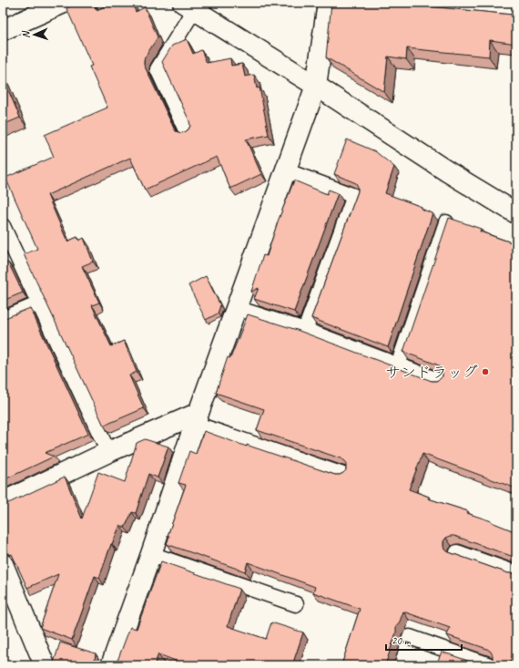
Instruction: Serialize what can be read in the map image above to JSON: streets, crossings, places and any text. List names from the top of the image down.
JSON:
{
  "places": ["サンドラッグ"],
  "scale_bar": "20 m",
  "north": "left"
}
